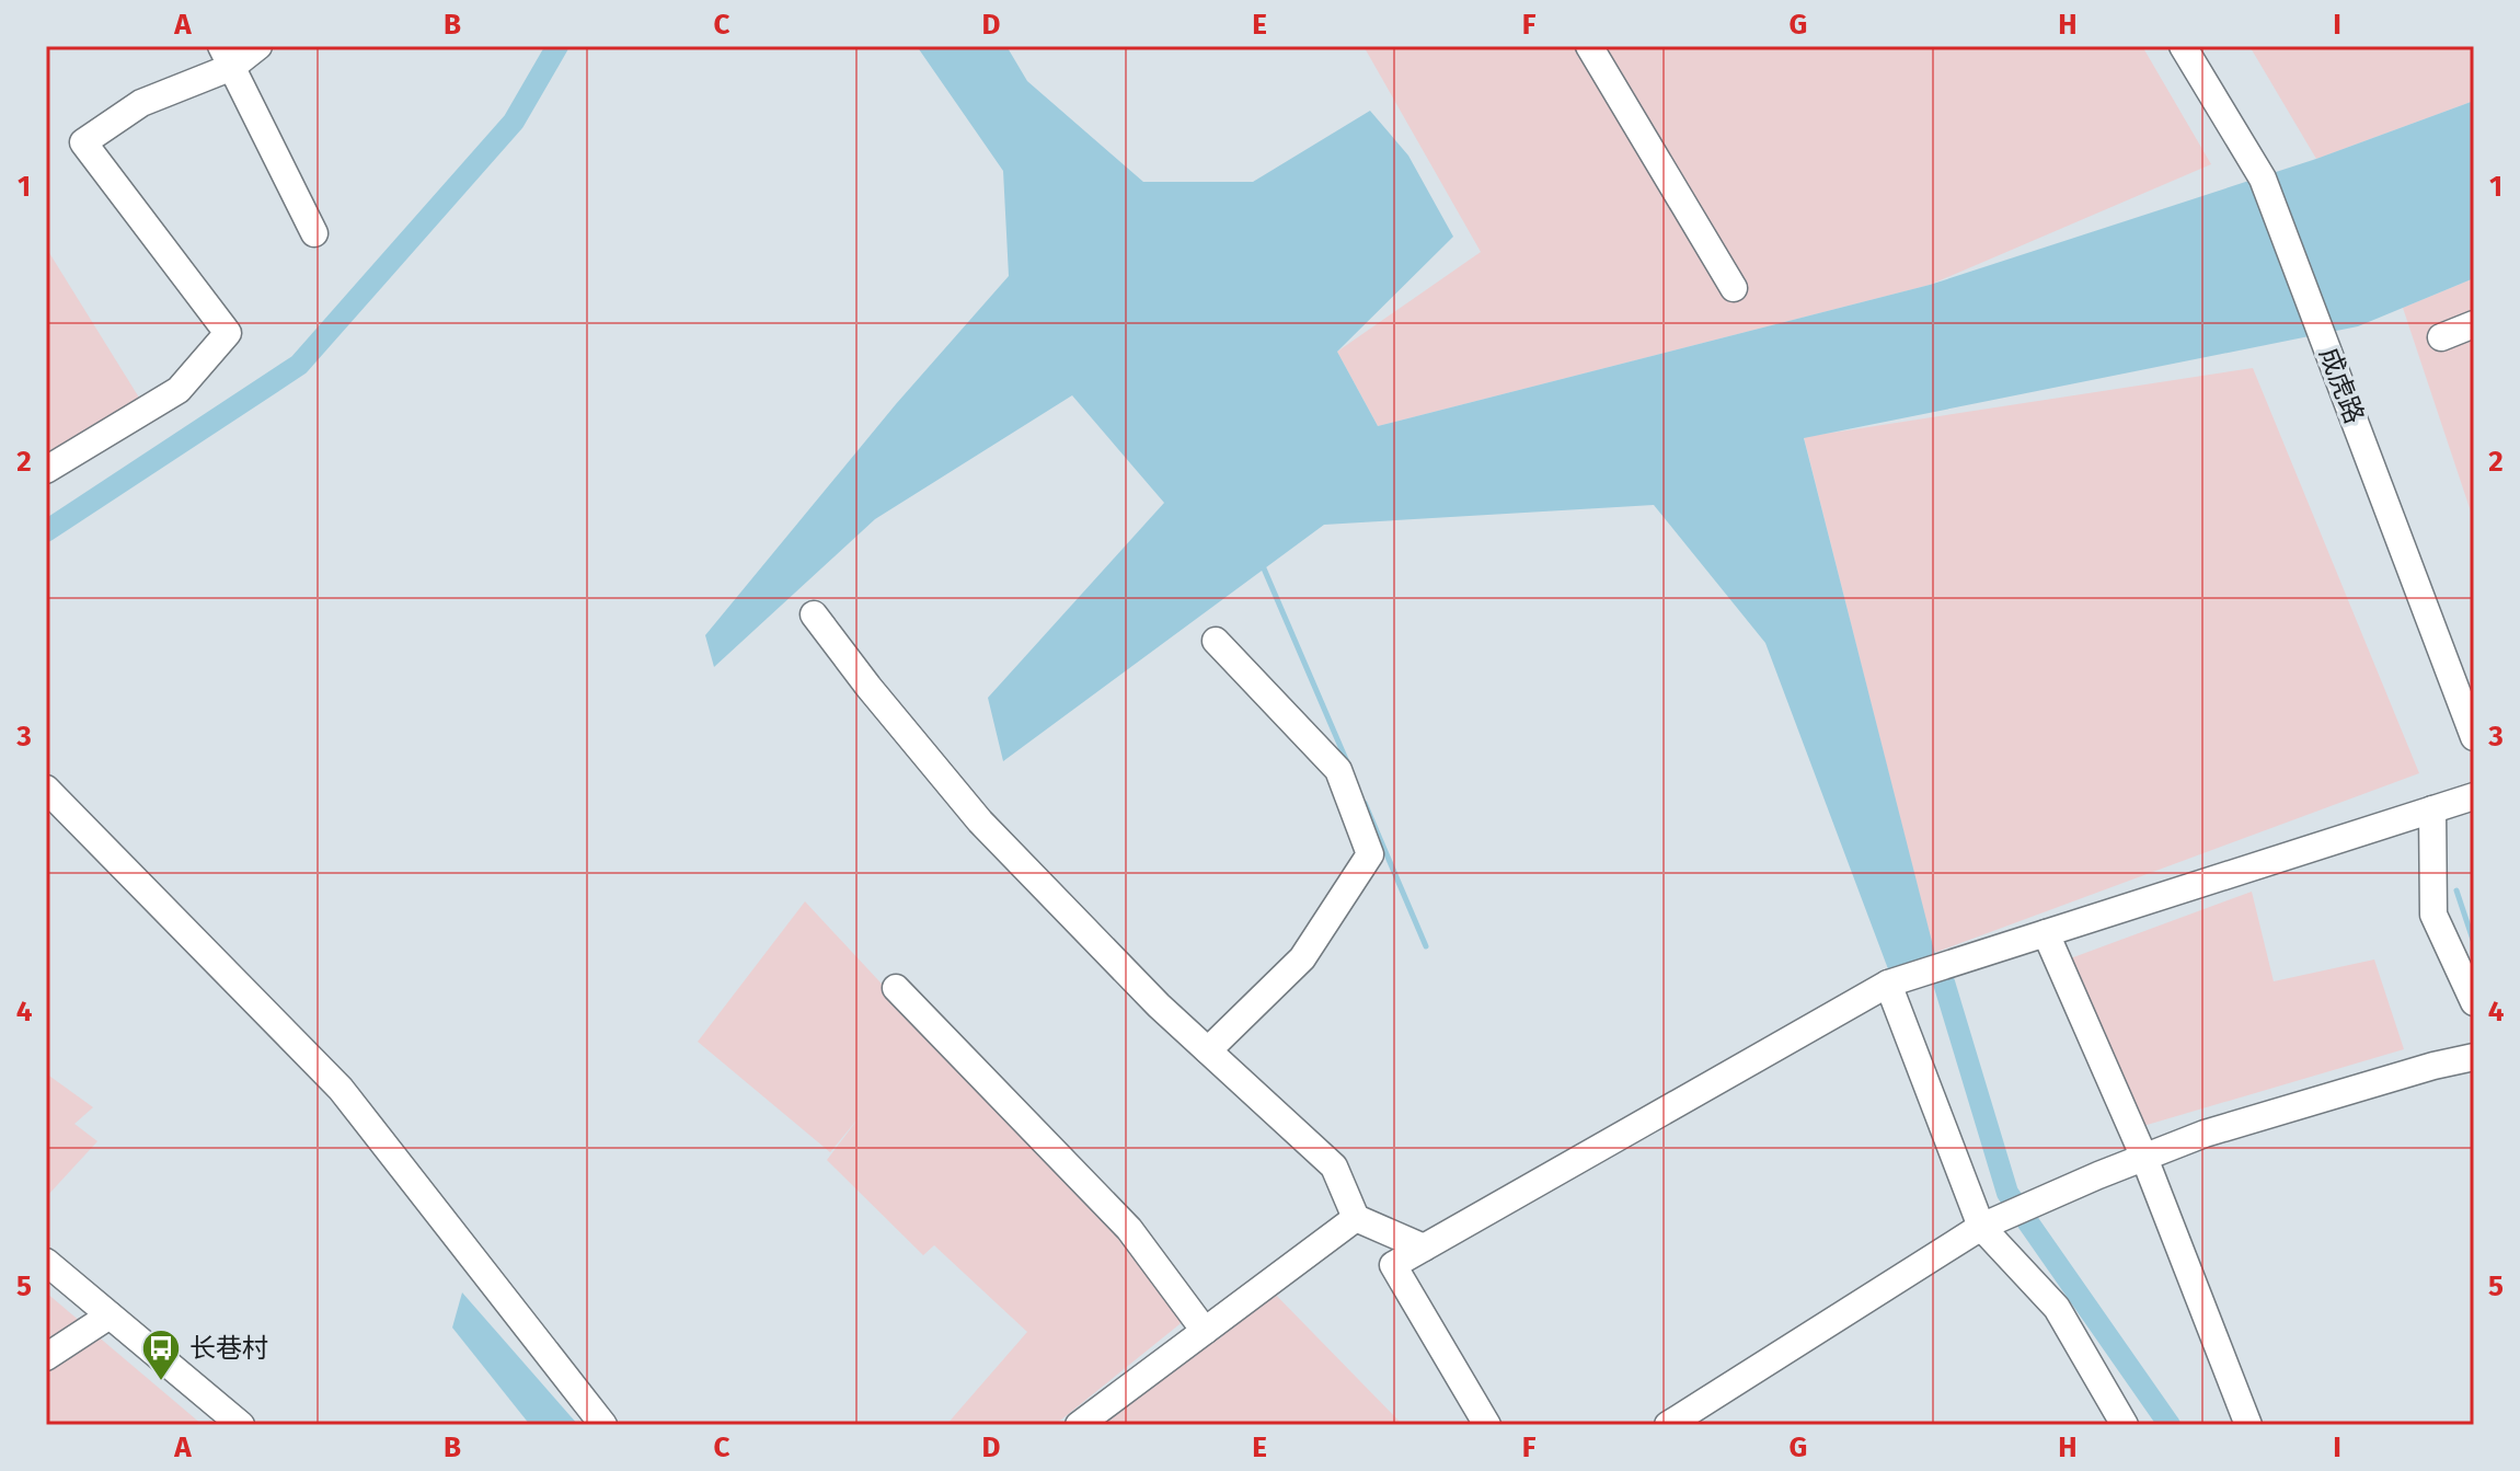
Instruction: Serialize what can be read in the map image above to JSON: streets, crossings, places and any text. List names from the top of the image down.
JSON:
{
  "streets": {
    "street": ["成虎路"]
  },
  "places": {
    "bus stop": ["长巷村"]
  },
  "grid": {
    "columns": [
      "A",
      "B",
      "C",
      "D",
      "E",
      "F",
      "G",
      "H",
      "I"
    ],
    "rows": [
      "1",
      "2",
      "3",
      "4",
      "5"
    ]
  }
}
